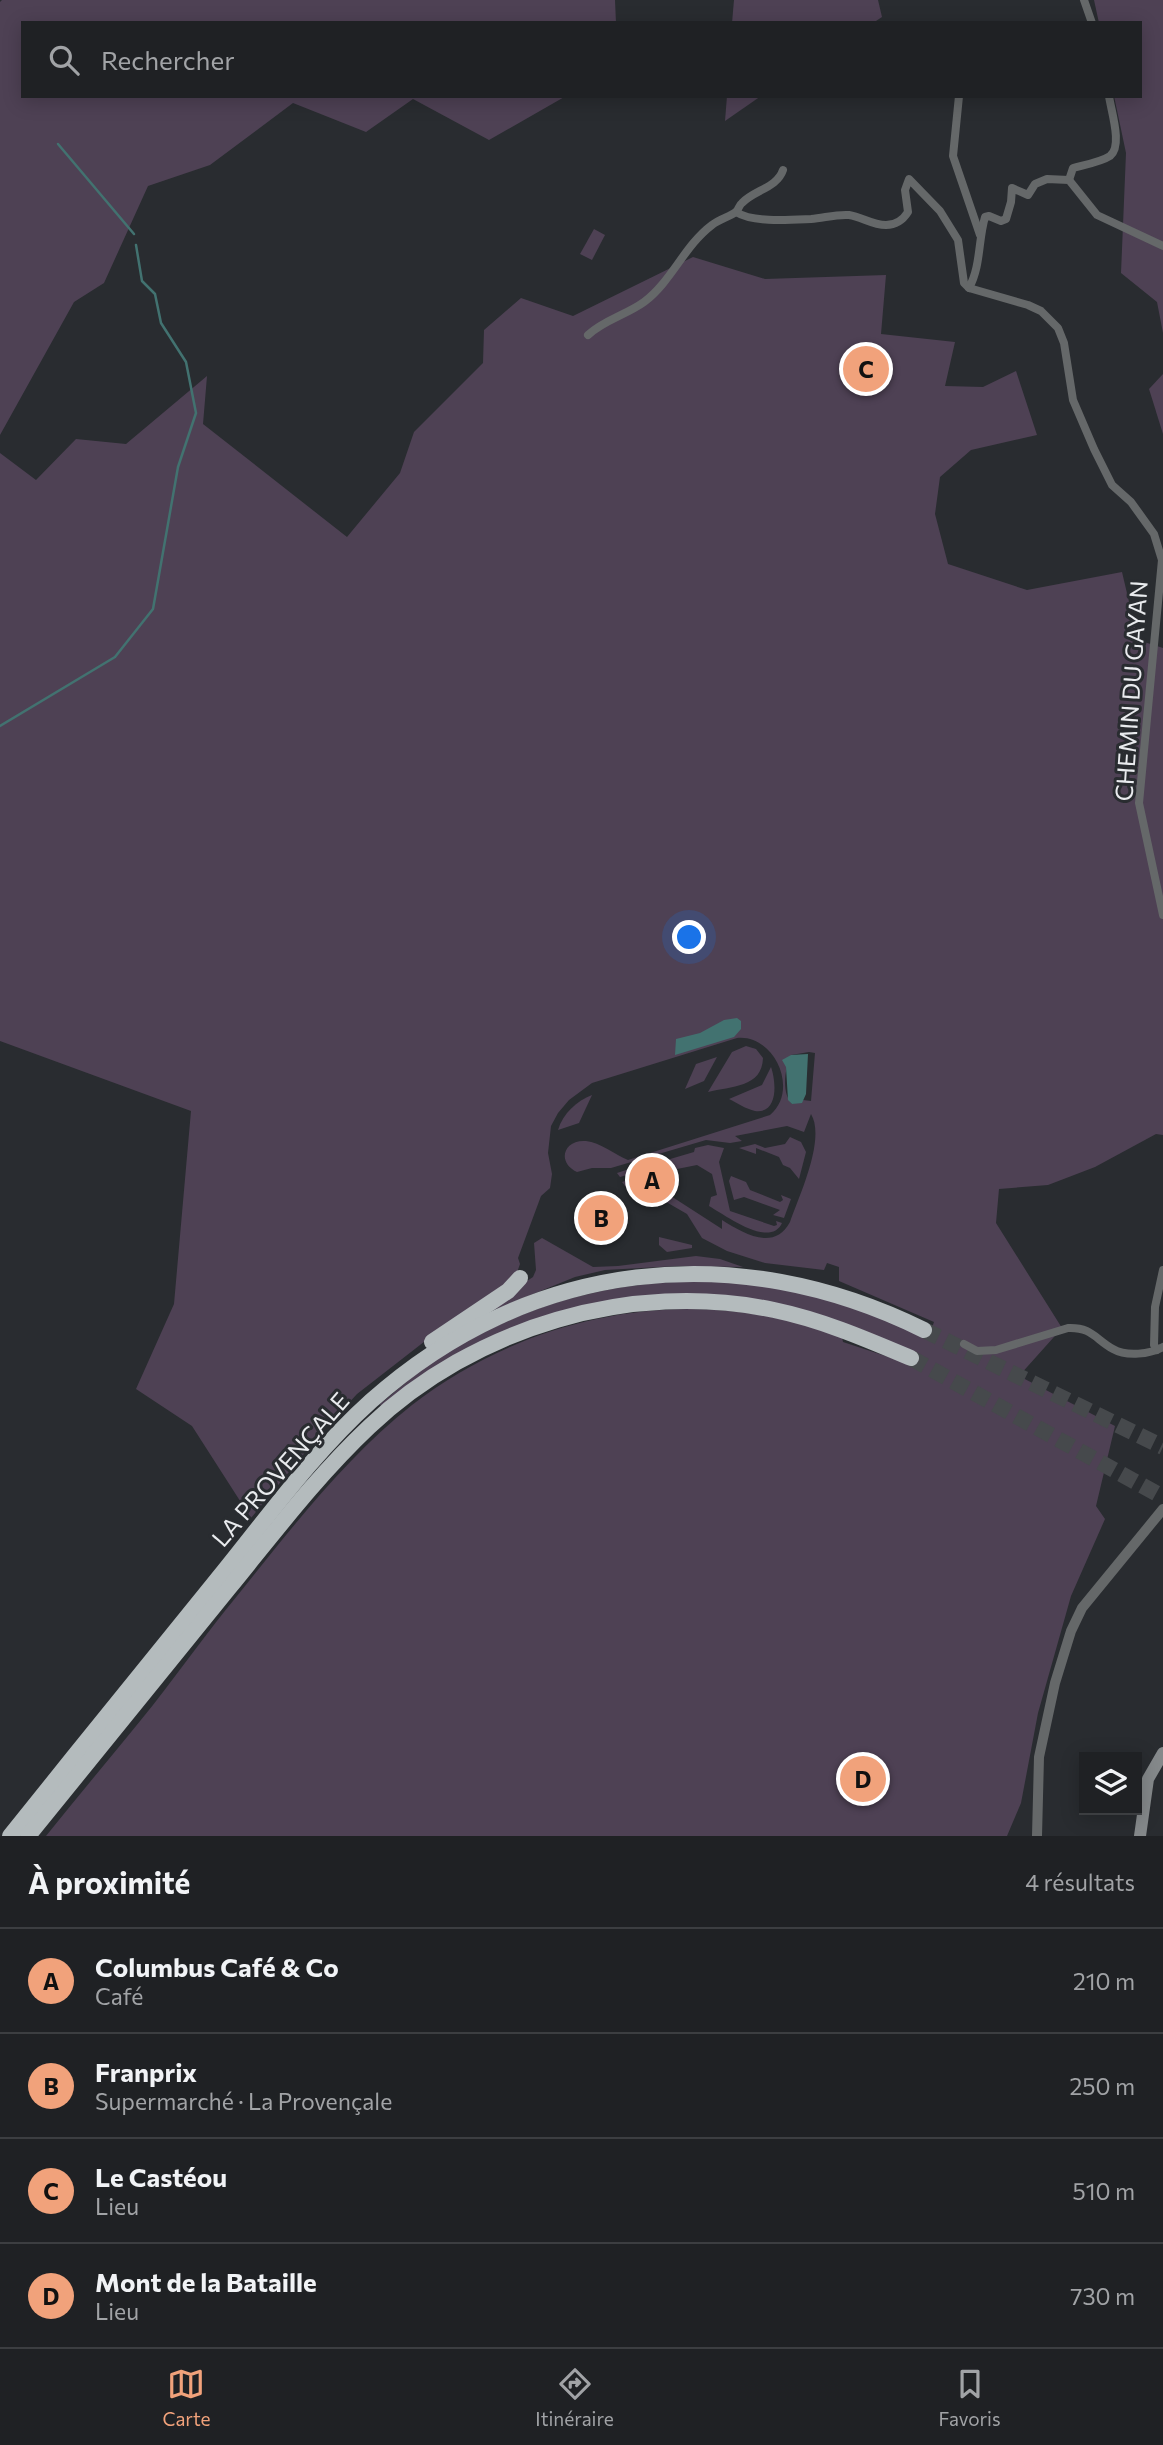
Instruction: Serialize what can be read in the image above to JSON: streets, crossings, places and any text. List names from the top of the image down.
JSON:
{
  "streets": {
    "highway": ["LA PROVENÇALE"],
    "street": ["CHEMIN DU GAYAN"]
  },
  "page": {
    "search": "Rechercher",
    "pins": [
      "C",
      "A",
      "B",
      "D"
    ],
    "heading": ["À proximité", "4 résultats"],
    "list": [
      {
        "mark": "A",
        "name": "Columbus Café & Co",
        "note": "Café",
        "value": "210 m"
      },
      {
        "mark": "B",
        "name": "Franprix",
        "note": "Supermarché · La Provençale",
        "value": "250 m"
      },
      {
        "mark": "C",
        "name": "Le Castéou",
        "note": "Lieu",
        "value": "510 m"
      },
      {
        "mark": "D",
        "name": "Mont de la Bataille",
        "note": "Lieu",
        "value": "730 m"
      }
    ],
    "nav": ["Carte", "Itinéraire", "Favoris"]
  }
}
